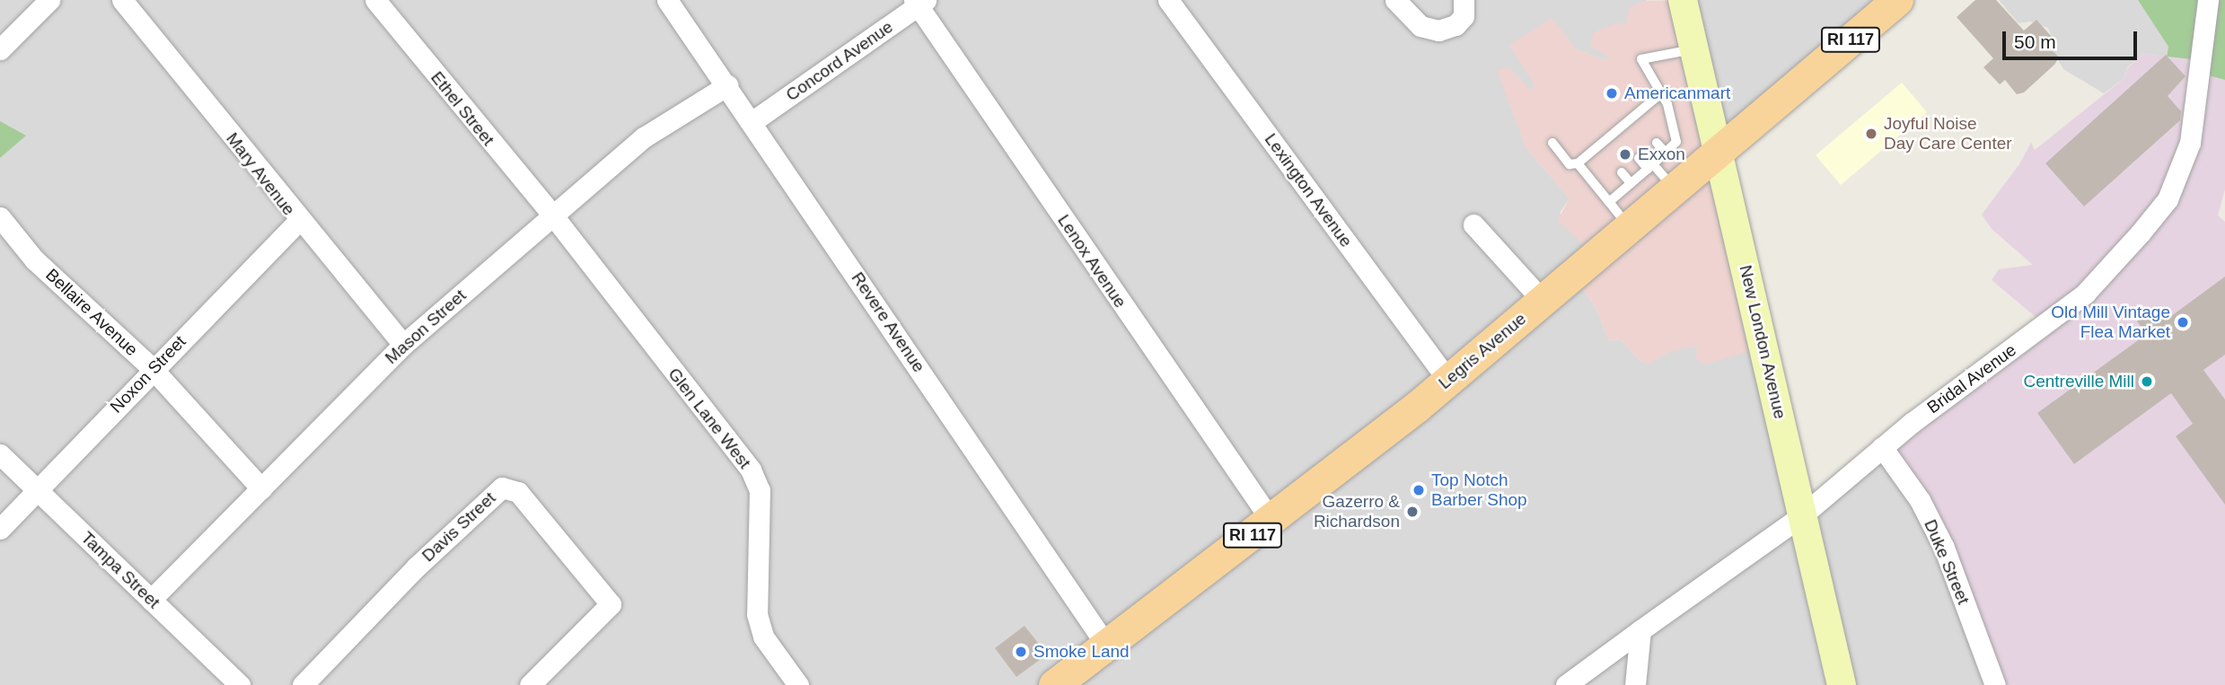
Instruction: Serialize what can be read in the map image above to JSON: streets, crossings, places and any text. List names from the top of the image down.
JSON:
{
  "streets": {
    "main road": ["RI 117", "New London Avenue", "Legris Avenue"],
    "street": [
      "Concord Avenue",
      "Ethel Street",
      "Mary Avenue",
      "Lexington Avenue",
      "Lenox Avenue",
      "Bellaire Avenue",
      "Revere Avenue",
      "Mason Street",
      "Noxon Street",
      "Bridal Avenue",
      "Glen Lane West",
      "Davis Street",
      "Duke Street",
      "Tampa Street"
    ]
  },
  "crossings": [
    ["Concord Avenue", "Lenox Avenue"],
    ["Concord Avenue", "Revere Avenue"],
    ["Ethel Street", "Mason Street"],
    ["Ethel Street", "Glen Lane West"],
    ["Mary Avenue", "Mason Street"],
    ["Mary Avenue", "Noxon Street"],
    ["Lexington Avenue", "Legris Avenue"],
    ["Lenox Avenue", "Legris Avenue"],
    ["Bellaire Avenue", "Mason Street"],
    ["Bellaire Avenue", "Noxon Street"],
    ["Revere Avenue", "Mason Street"],
    ["Revere Avenue", "Legris Avenue"],
    ["Mason Street", "Glen Lane West"],
    ["Mason Street", "Tampa Street"],
    ["New London Avenue", "Legris Avenue"],
    ["New London Avenue", "Bridal Avenue"],
    ["Noxon Street", "Tampa Street"],
    ["Bridal Avenue", "Duke Street"]
  ],
  "places": [
    "Americanmart",
    "Joyful Noise Day Care Center",
    "Exxon",
    "Old Mill Vintage Flea Market",
    "Centreville Mill",
    "Top Notch Barber Shop",
    "Gazerro & Richardson",
    "Smoke Land"
  ],
  "scale_bar": "50 m"
}
